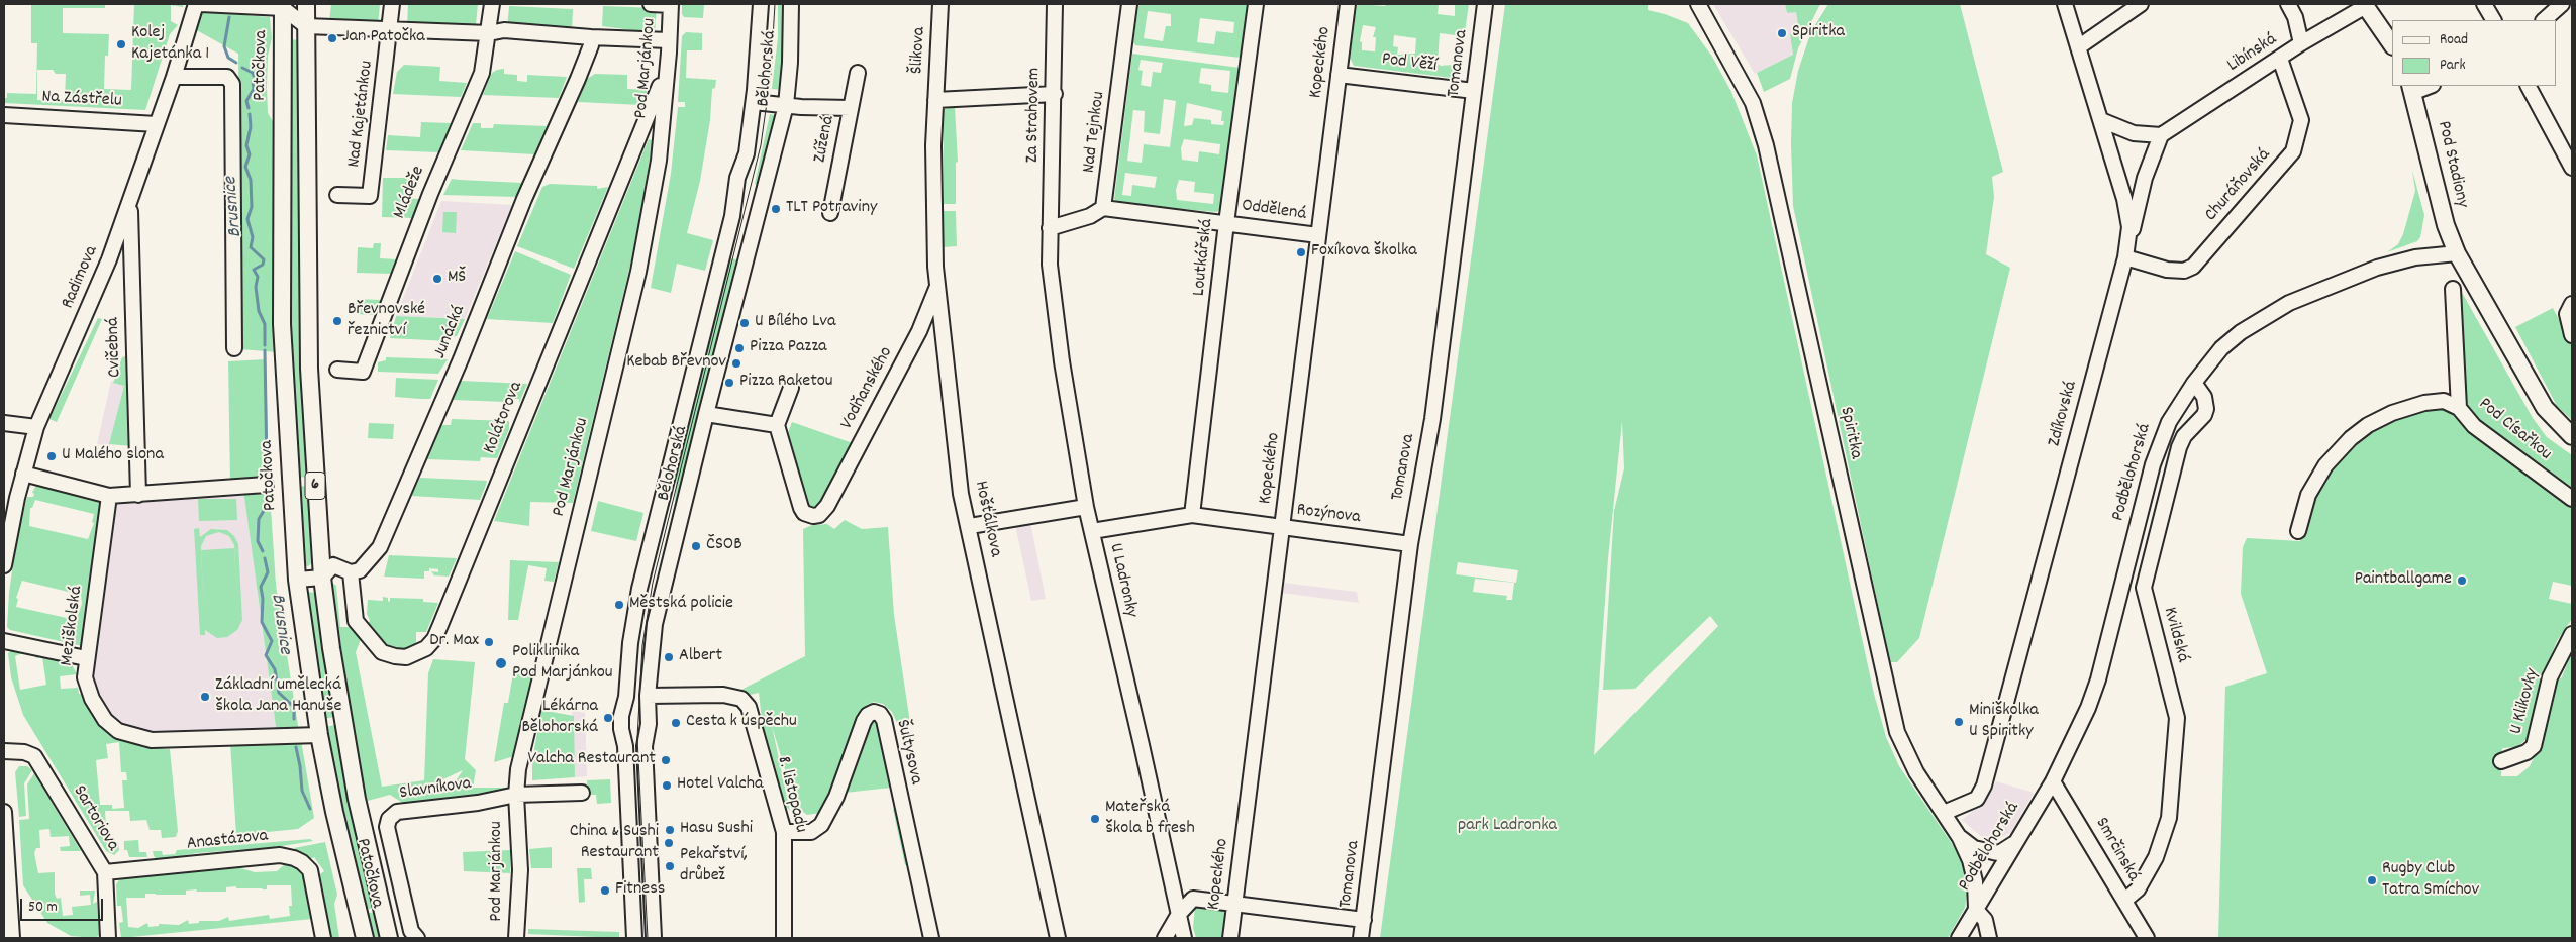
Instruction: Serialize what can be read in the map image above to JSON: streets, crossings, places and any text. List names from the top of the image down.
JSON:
{
  "streets": {
    "main road": ["Patočkova", "Pod Stadiony", "6"],
    "street": [
      "Šlikova",
      "Libínská",
      "Kopeckého",
      "Pod Věží",
      "Tomanova",
      "Pod Marjánkou",
      "Bělohorská",
      "Na Zástřelu",
      "Nad Kajetánkou",
      "Za Strahovem",
      "Nad Tejnkou",
      "Zúžená",
      "Churáňovská",
      "Mládeže",
      "Oddělená",
      "Loutkářská",
      "Radimova",
      "Junácká",
      "Cvičebná",
      "Vodňanského",
      "Zdíkovská",
      "Kolátorova",
      "Pod Císařkou",
      "Spiritka",
      "Podbělohorská",
      "Rozýnova",
      "Hošťálkova",
      "U Ladronky",
      "Meziškolská",
      "Kvildská",
      "U Klikovky",
      "Šultysova",
      "Slavníkova",
      "8. listopadu",
      "Sartoriova",
      "Anastázova",
      "Smrčinská"
    ]
  },
  "crossings": [
    ["Šlikova", "Hošťálkova"],
    ["Libínská", "Churáňovská"],
    ["Kopeckého", "Pod Věží"],
    ["Kopeckého", "Oddělená"],
    ["Kopeckého", "Rozýnova"],
    ["Pod Věží", "Tomanova"],
    ["Tomanova", "Rozýnova"],
    ["Patočkova", "Meziškolská"],
    ["Pod Marjánkou", "Kolátorova"],
    ["Pod Marjánkou", "Slavníkova"],
    ["Bělohorská", "8. listopadu"],
    ["Na Zástřelu", "Radimova"],
    ["Za Strahovem", "U Ladronky"],
    ["Nad Tejnkou", "Oddělená"],
    ["Pod Stadiony", "Podbělohorská"],
    ["Churáňovská", "Zdíkovská"],
    ["Oddělená", "Loutkářská"],
    ["Loutkářská", "Rozýnova"],
    ["Radimova", "Cvičebná"],
    ["Junácká", "Kolátorova"],
    ["Vodňanského", "Hošťálkova"],
    ["Zdíkovská", "Spiritka"],
    ["Spiritka", "Podbělohorská"],
    ["Podbělohorská", "Kvildská"],
    ["Podbělohorská", "Smrčinská"],
    ["Rozýnova", "U Ladronky"],
    ["Kvildská", "Smrčinská"],
    ["Šultysova", "8. listopadu"],
    ["Sartoriova", "Anastázova"]
  ],
  "water": ["Brusnice"],
  "parks": ["park Ladronka"],
  "places": [
    "Spiritka",
    "Jan Patočka",
    "Kolej Kajetánka 1",
    "TLT Potraviny",
    "Foxíkova školka",
    "MŠ",
    "Břevnovské řeznictví",
    "U Bílého Lva",
    "Pizza Pazza",
    "Kebab Břevnov",
    "Pizza Raketou",
    "U Malého slona",
    "ČSOB",
    "Paintballgame",
    "Městská policie",
    "Dr. Max",
    "Albert",
    "Poliklinika Pod Marjánkou",
    "Základní umělecká škola Jana Hanuše",
    "Lékárna Bělohorská",
    "Miniškolka U Spiritky",
    "Cesta k úspěchu",
    "Valcha Restaurant",
    "Hotel Valcha",
    "Mateřská škola b fresh",
    "Hasu Sushi",
    "China & Sushi Restaurant",
    "Pekařství, drůbež",
    "Rugby Club Tatra Smíchov",
    "Fitness"
  ],
  "legend": ["Road", "Park"],
  "scale_bar": "50 m"
}
